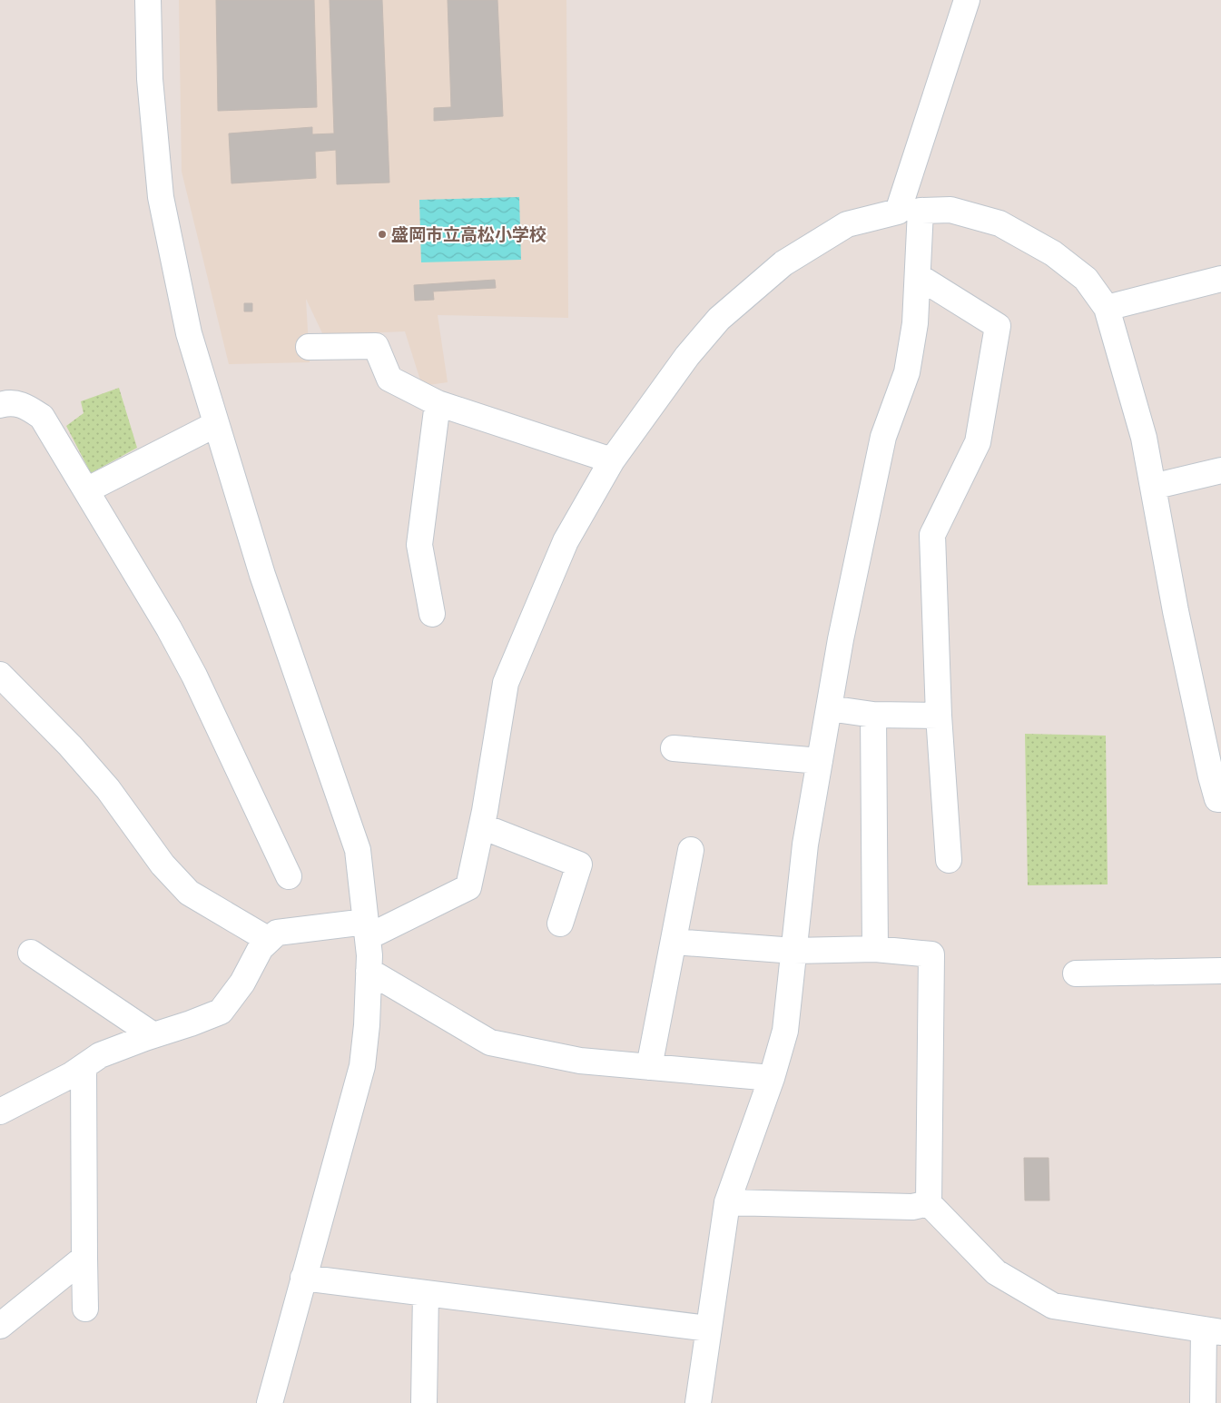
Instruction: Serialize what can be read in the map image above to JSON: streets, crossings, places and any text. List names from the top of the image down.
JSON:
{
  "places": ["盛岡市立高松小学校"]
}
